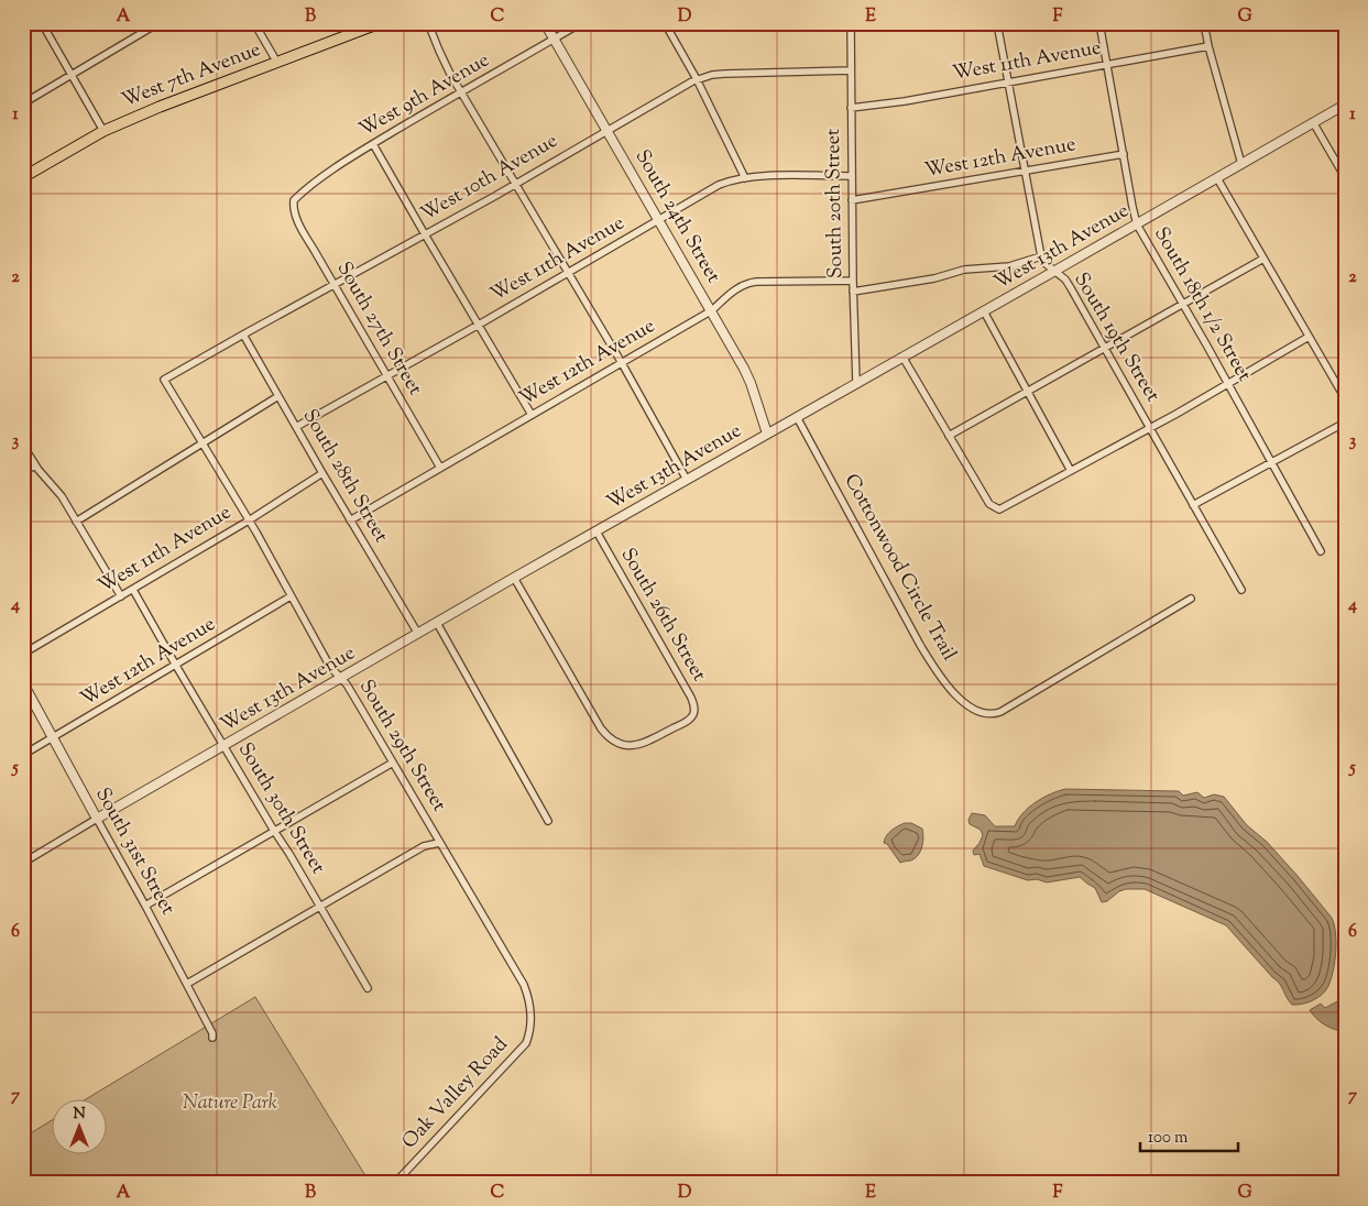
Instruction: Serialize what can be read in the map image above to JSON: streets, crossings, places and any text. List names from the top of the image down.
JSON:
{
  "streets": {
    "main road": ["West 7th Avenue"],
    "street": [
      "West 11th Avenue",
      "West 9th Avenue",
      "West 12th Avenue",
      "West 10th Avenue",
      "South 20th Street",
      "South 24th Street",
      "West 13th Avenue",
      "South 18th 1/2 Street",
      "South 27th Street",
      "South 19th Street",
      "South 28th Street",
      "Cottonwood Circle Trail",
      "South 26th Street",
      "South 29th Street",
      "South 30th Street",
      "South 31st Street",
      "Oak Valley Road"
    ]
  },
  "crossings": [
    ["West 11th Avenue", "South 20th Street"],
    ["West 11th Avenue", "South 24th Street"],
    ["West 11th Avenue", "South 18th 1/2 Street"],
    ["West 11th Avenue", "South 27th Street"],
    ["West 11th Avenue", "South 19th Street"],
    ["West 11th Avenue", "South 28th Street"],
    ["West 11th Avenue", "South 29th Street"],
    ["West 11th Avenue", "South 30th Street"],
    ["West 9th Avenue", "South 24th Street"],
    ["West 9th Avenue", "South 27th Street"],
    ["West 12th Avenue", "South 20th Street"],
    ["West 12th Avenue", "South 24th Street"],
    ["West 12th Avenue", "South 18th 1/2 Street"],
    ["West 12th Avenue", "South 27th Street"],
    ["West 12th Avenue", "South 19th Street"],
    ["West 12th Avenue", "South 28th Street"],
    ["West 12th Avenue", "South 29th Street"],
    ["West 12th Avenue", "South 30th Street"],
    ["West 12th Avenue", "South 31st Street"],
    ["West 10th Avenue", "South 20th Street"],
    ["West 10th Avenue", "South 24th Street"],
    ["West 10th Avenue", "South 27th Street"],
    ["West 10th Avenue", "South 28th Street"],
    ["West 10th Avenue", "South 29th Street"],
    ["South 20th Street", "West 13th Avenue"],
    ["South 24th Street", "West 13th Avenue"],
    ["West 13th Avenue", "South 18th 1/2 Street"],
    ["West 13th Avenue", "South 19th Street"],
    ["West 13th Avenue", "South 28th Street"],
    ["West 13th Avenue", "Cottonwood Circle Trail"],
    ["West 13th Avenue", "South 26th Street"],
    ["West 13th Avenue", "South 29th Street"],
    ["West 13th Avenue", "South 30th Street"],
    ["West 13th Avenue", "South 31st Street"],
    ["South 29th Street", "Oak Valley Road"]
  ],
  "parks": ["Nature Park"],
  "scale_bar": "100 m",
  "north": "top",
  "grid": {
    "columns": [
      "A",
      "B",
      "C",
      "D",
      "E",
      "F",
      "G"
    ],
    "rows": [
      "1",
      "2",
      "3",
      "4",
      "5",
      "6",
      "7"
    ]
  }
}
